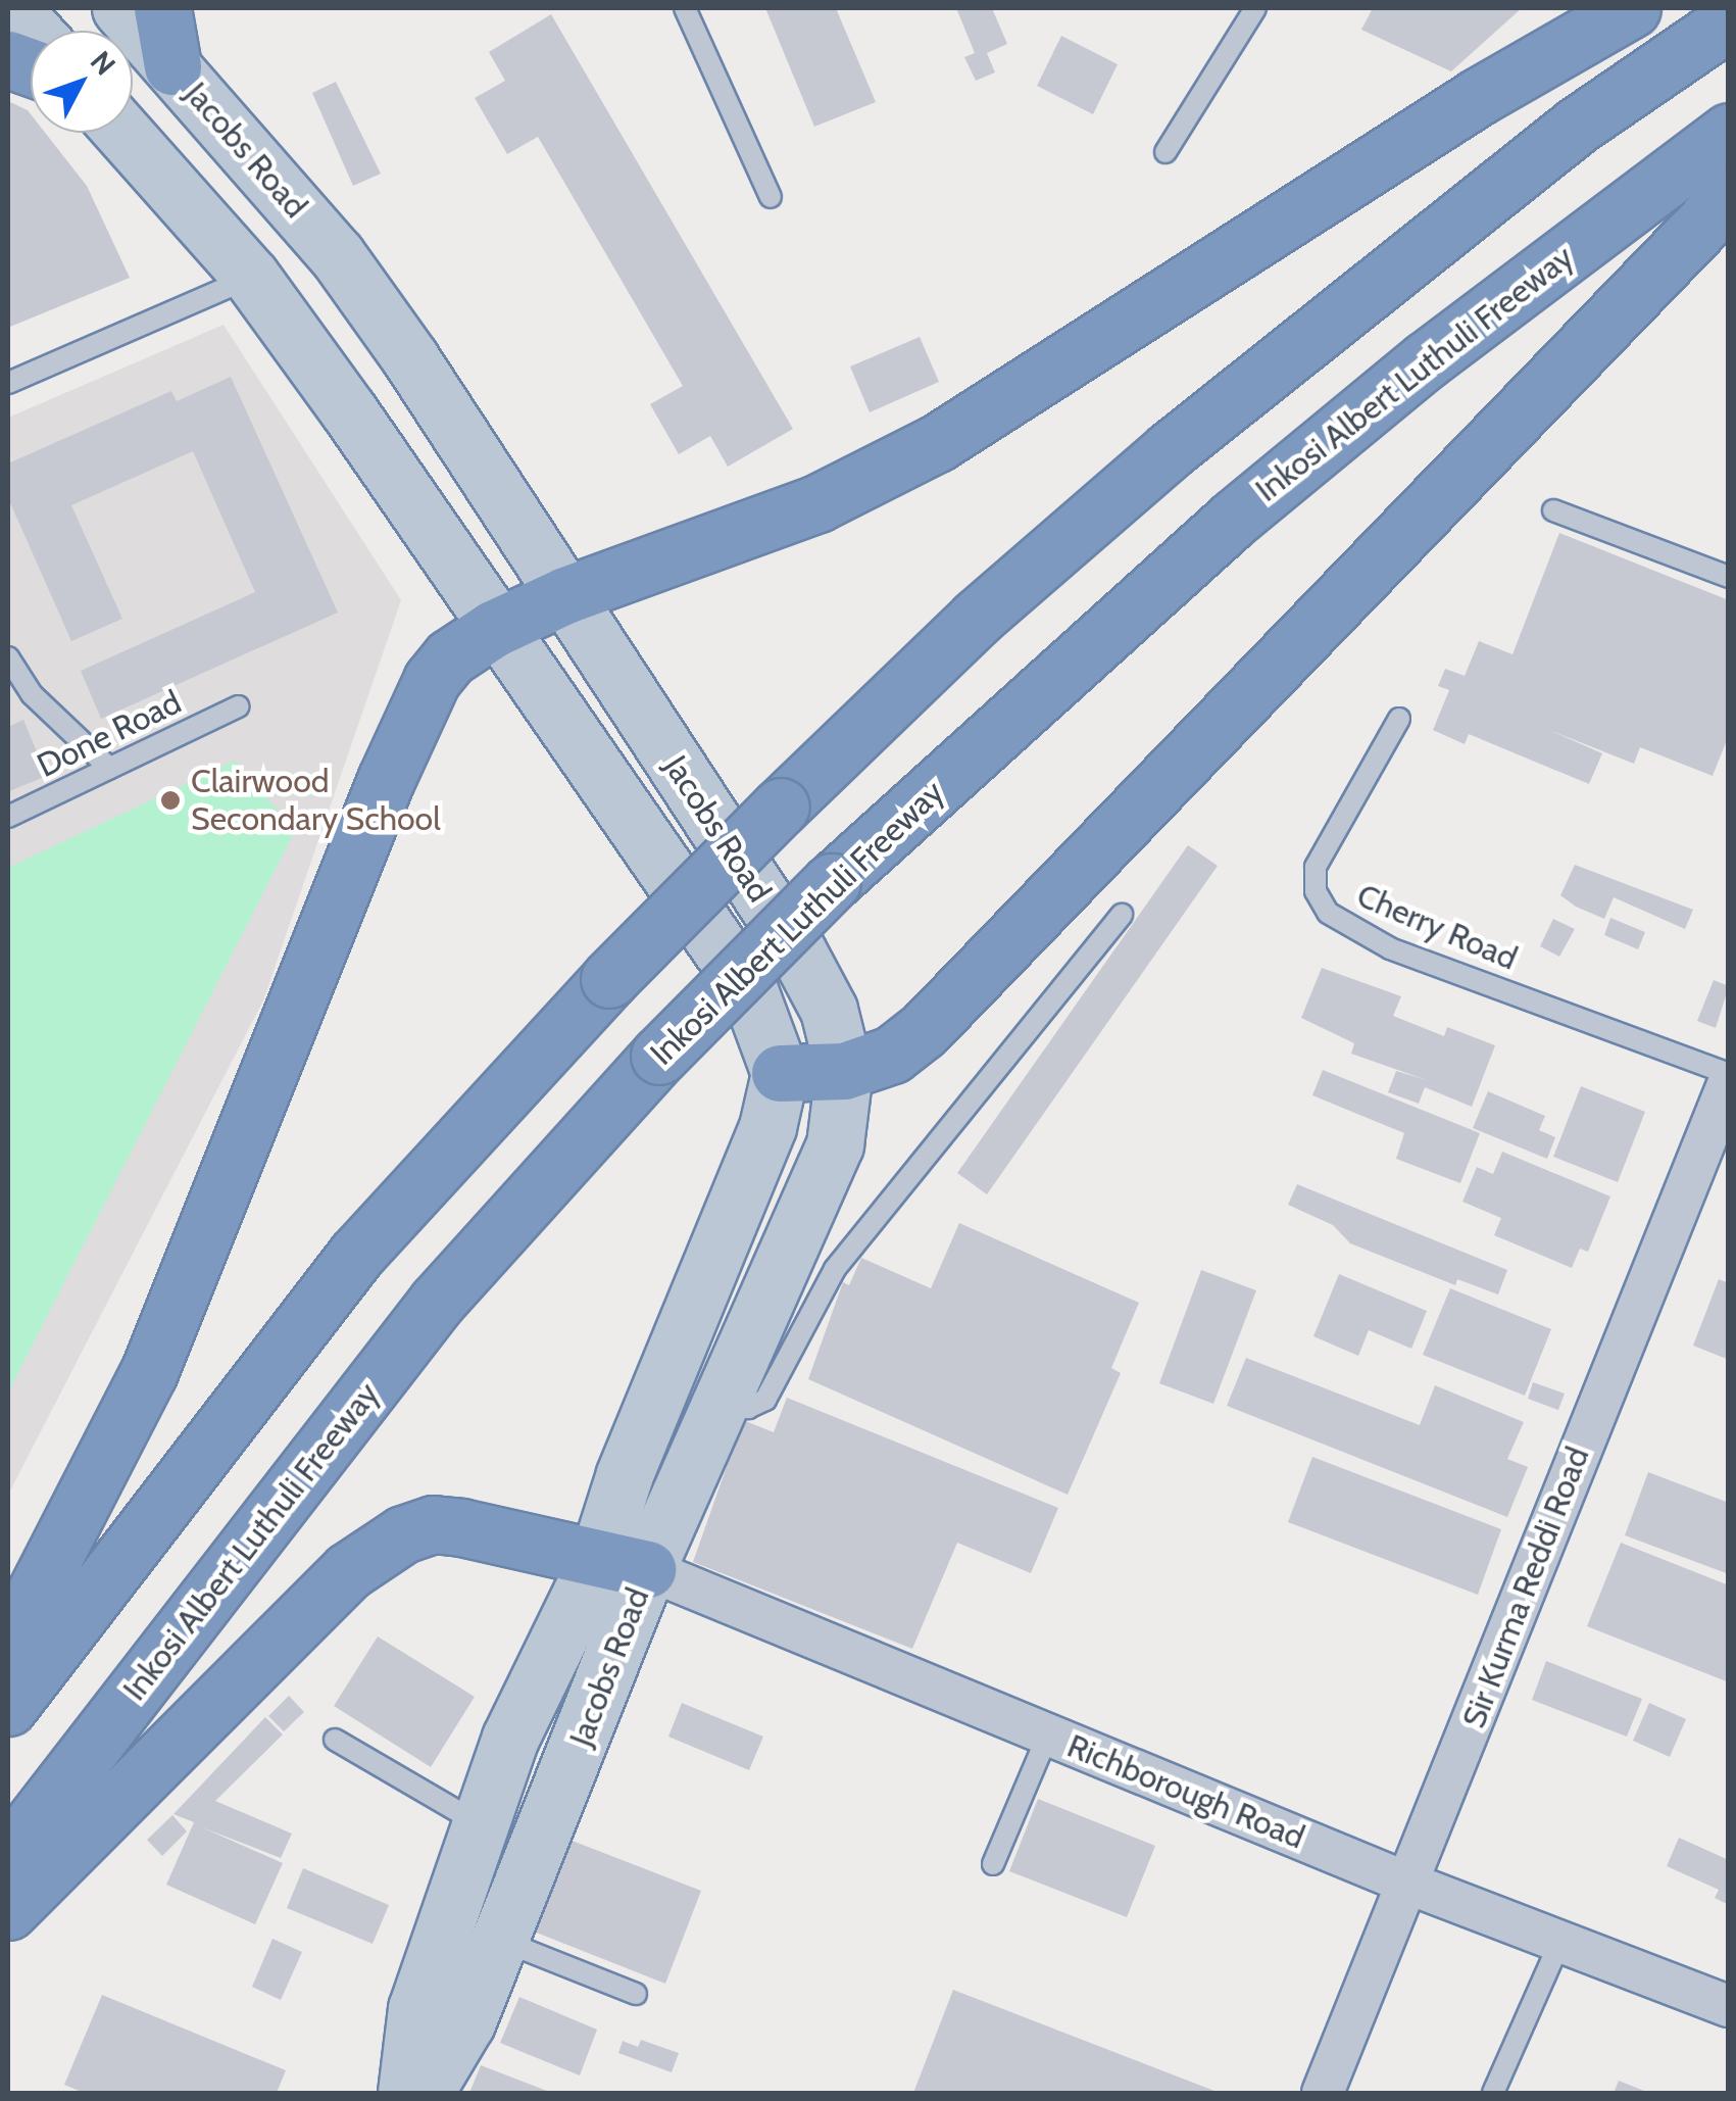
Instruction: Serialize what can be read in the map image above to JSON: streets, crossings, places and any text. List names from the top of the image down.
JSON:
{
  "streets": {
    "highway": ["Inkosi Albert Luthuli Freeway"],
    "street": ["Jacobs Road", "Sir Kurma Reddi Road", "Richborough Road"],
    "lane": ["Done Road", "Cherry Road"]
  },
  "crossings": [
    ["Jacobs Road", "Richborough Road"],
    ["Sir Kurma Reddi Road", "Richborough Road"]
  ],
  "places": ["Clairwood Secondary School"],
  "north": "top right"
}
